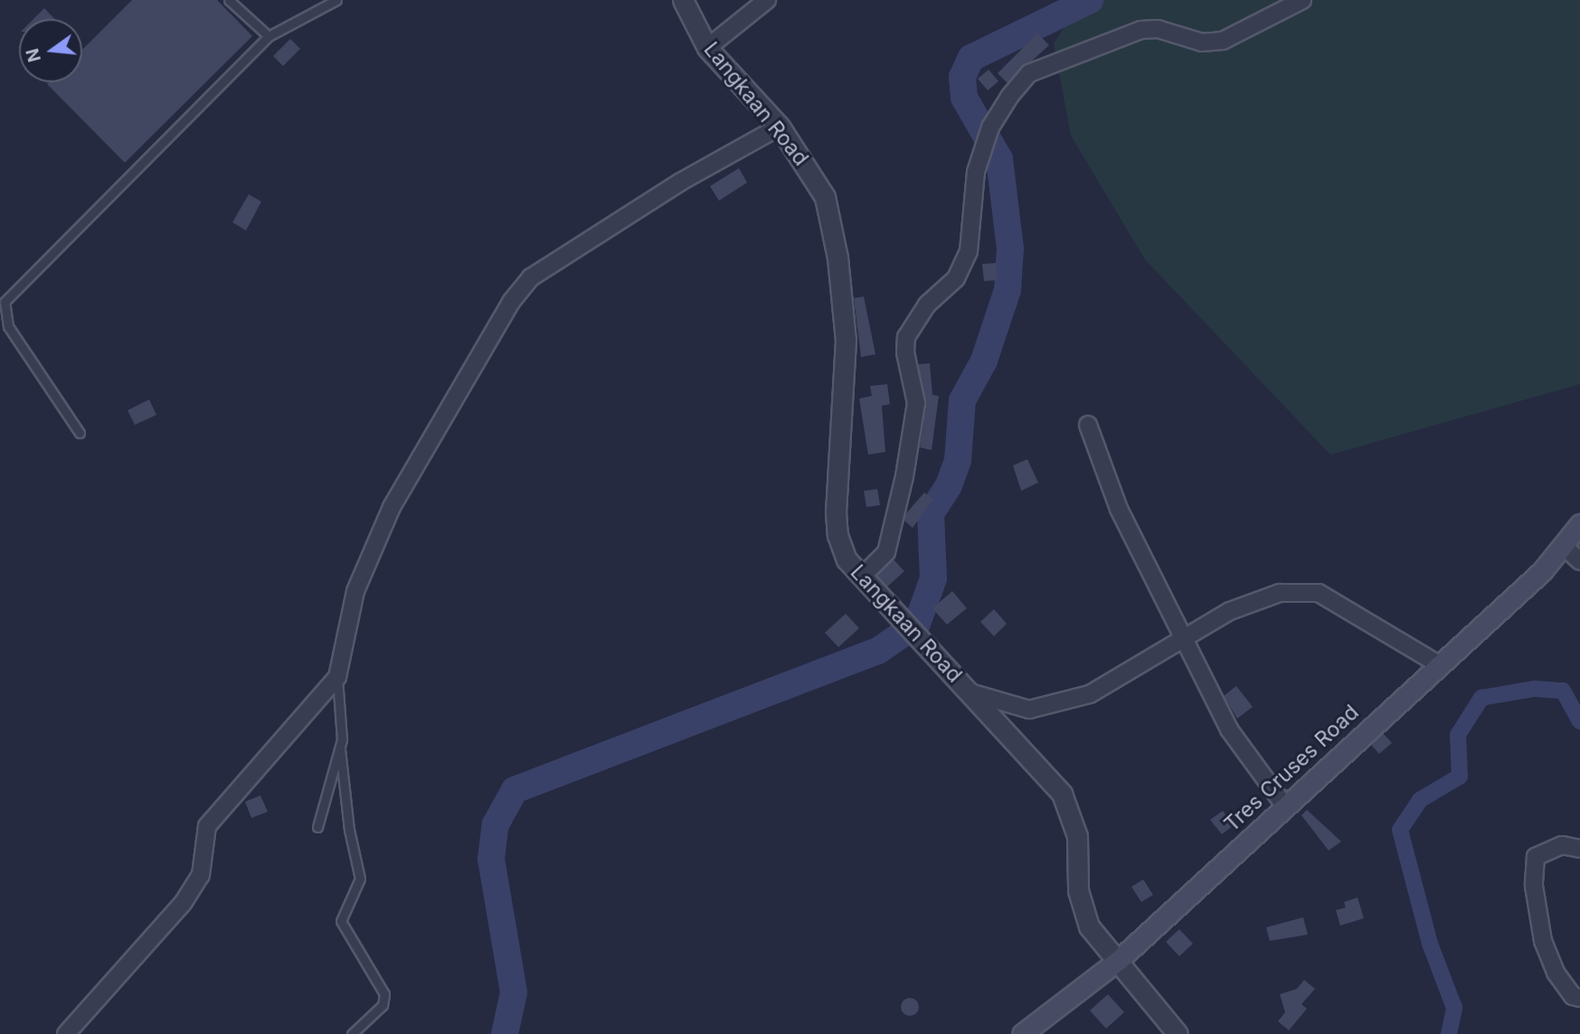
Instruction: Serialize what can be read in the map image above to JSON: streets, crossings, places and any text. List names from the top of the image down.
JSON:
{
  "streets": {
    "main road": ["Tres Cruses Road"],
    "street": ["Langkaan Road"]
  },
  "crossings": [
    ["Langkaan Road", "Tres Cruses Road"]
  ],
  "north": "left"
}
